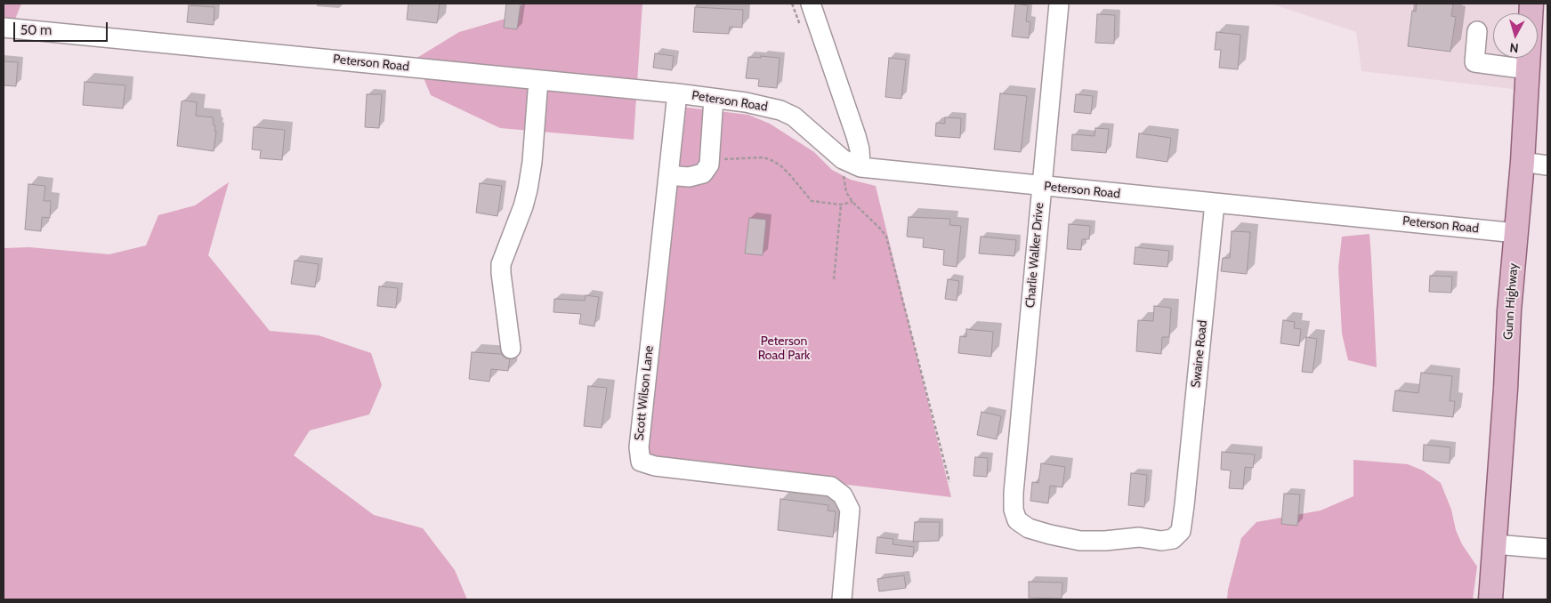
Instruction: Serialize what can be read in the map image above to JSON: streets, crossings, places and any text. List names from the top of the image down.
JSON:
{
  "streets": {
    "main road": ["Gunn Highway"],
    "street": [
      "Peterson Road",
      "Charlie Walker Drive",
      "Swaine Road",
      "Scott Wilson Lane"
    ]
  },
  "crossings": [
    ["Peterson Road", "Charlie Walker Drive"],
    ["Peterson Road", "Gunn Highway"],
    ["Peterson Road", "Swaine Road"],
    ["Peterson Road", "Scott Wilson Lane"],
    ["Charlie Walker Drive", "Swaine Road"]
  ],
  "parks": ["Peterson Road Park"],
  "scale_bar": "50 m",
  "north": "bottom"
}
